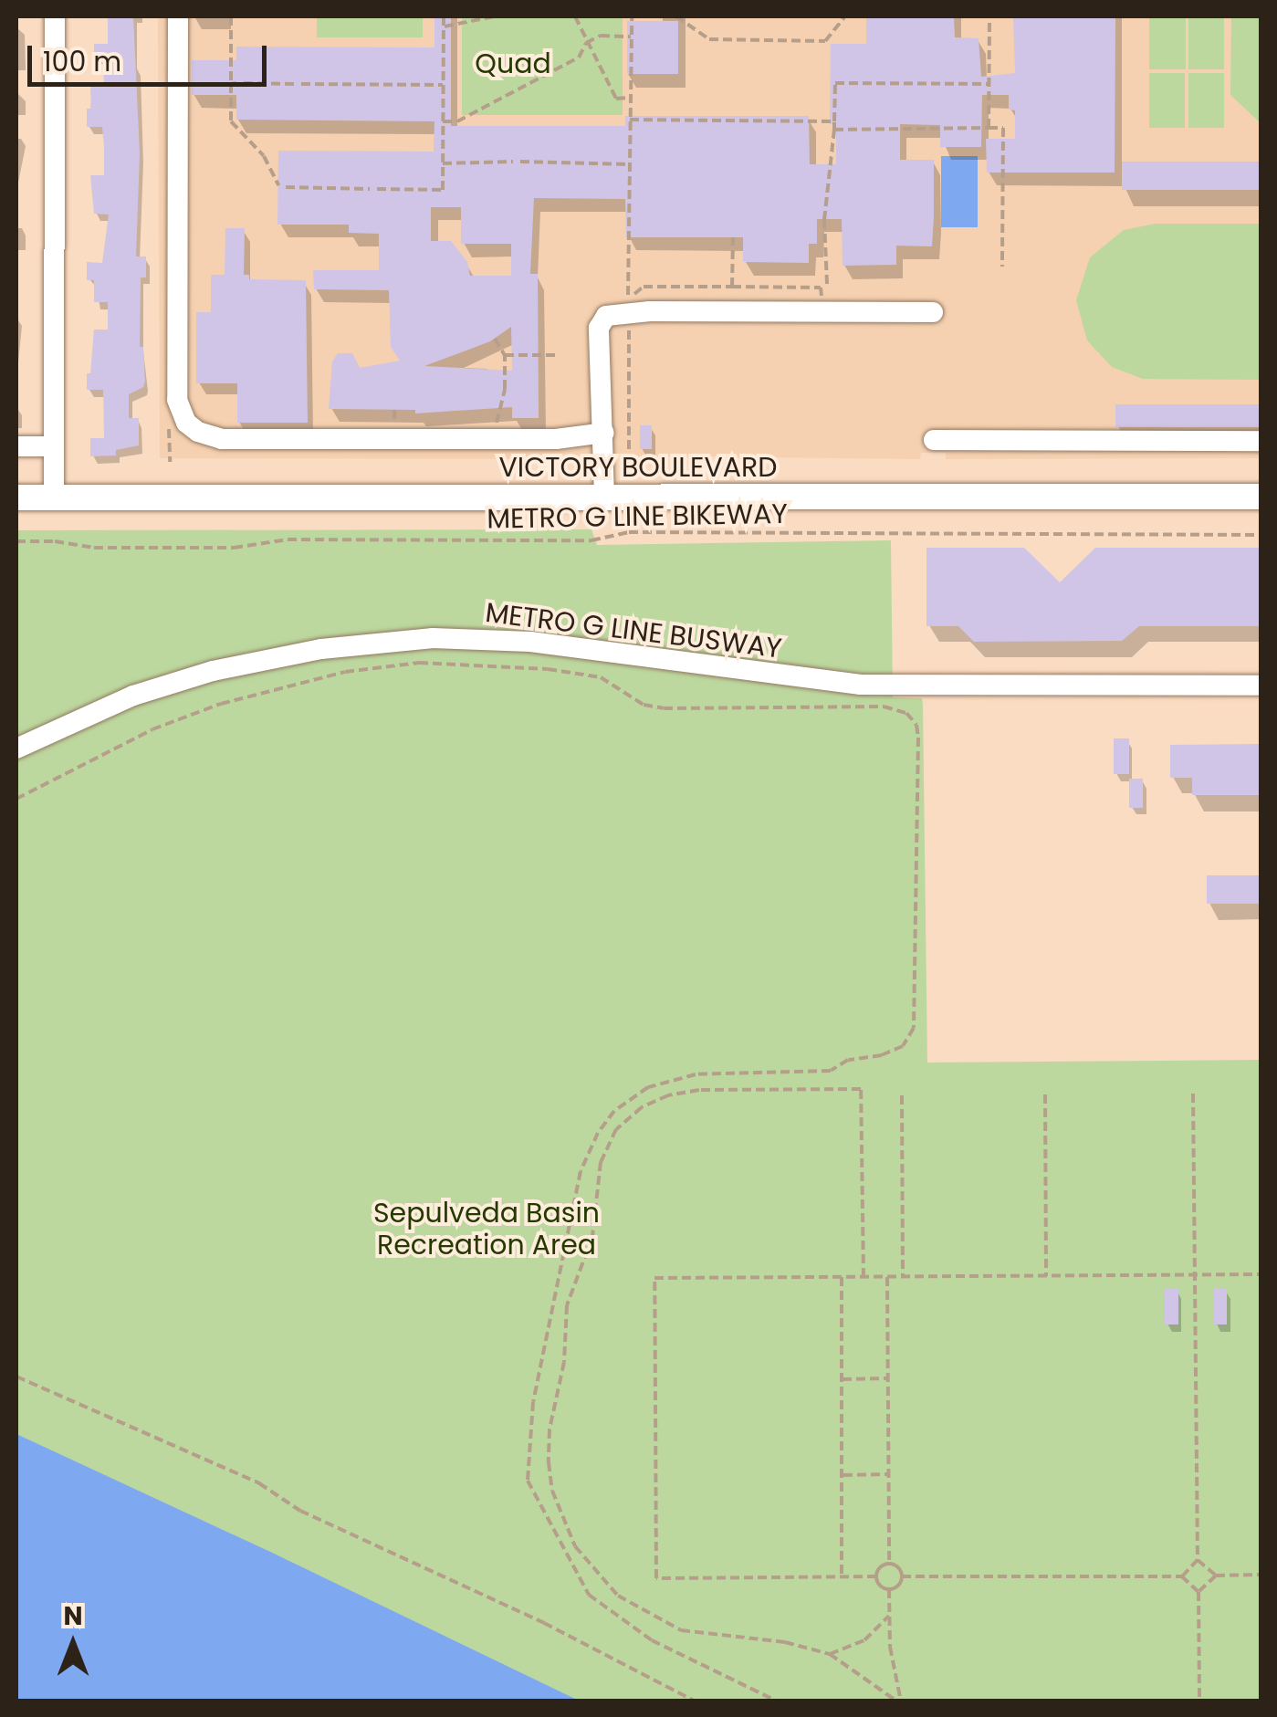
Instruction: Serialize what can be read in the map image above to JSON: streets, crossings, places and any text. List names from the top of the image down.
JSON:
{
  "streets": {
    "main road": ["VICTORY BOULEVARD"],
    "street": ["METRO G LINE BUSWAY"],
    "path": ["METRO G LINE BIKEWAY"]
  },
  "parks": ["Quad", "Sepulveda Basin Recreation Area"],
  "scale_bar": "100 m",
  "north": "top"
}
